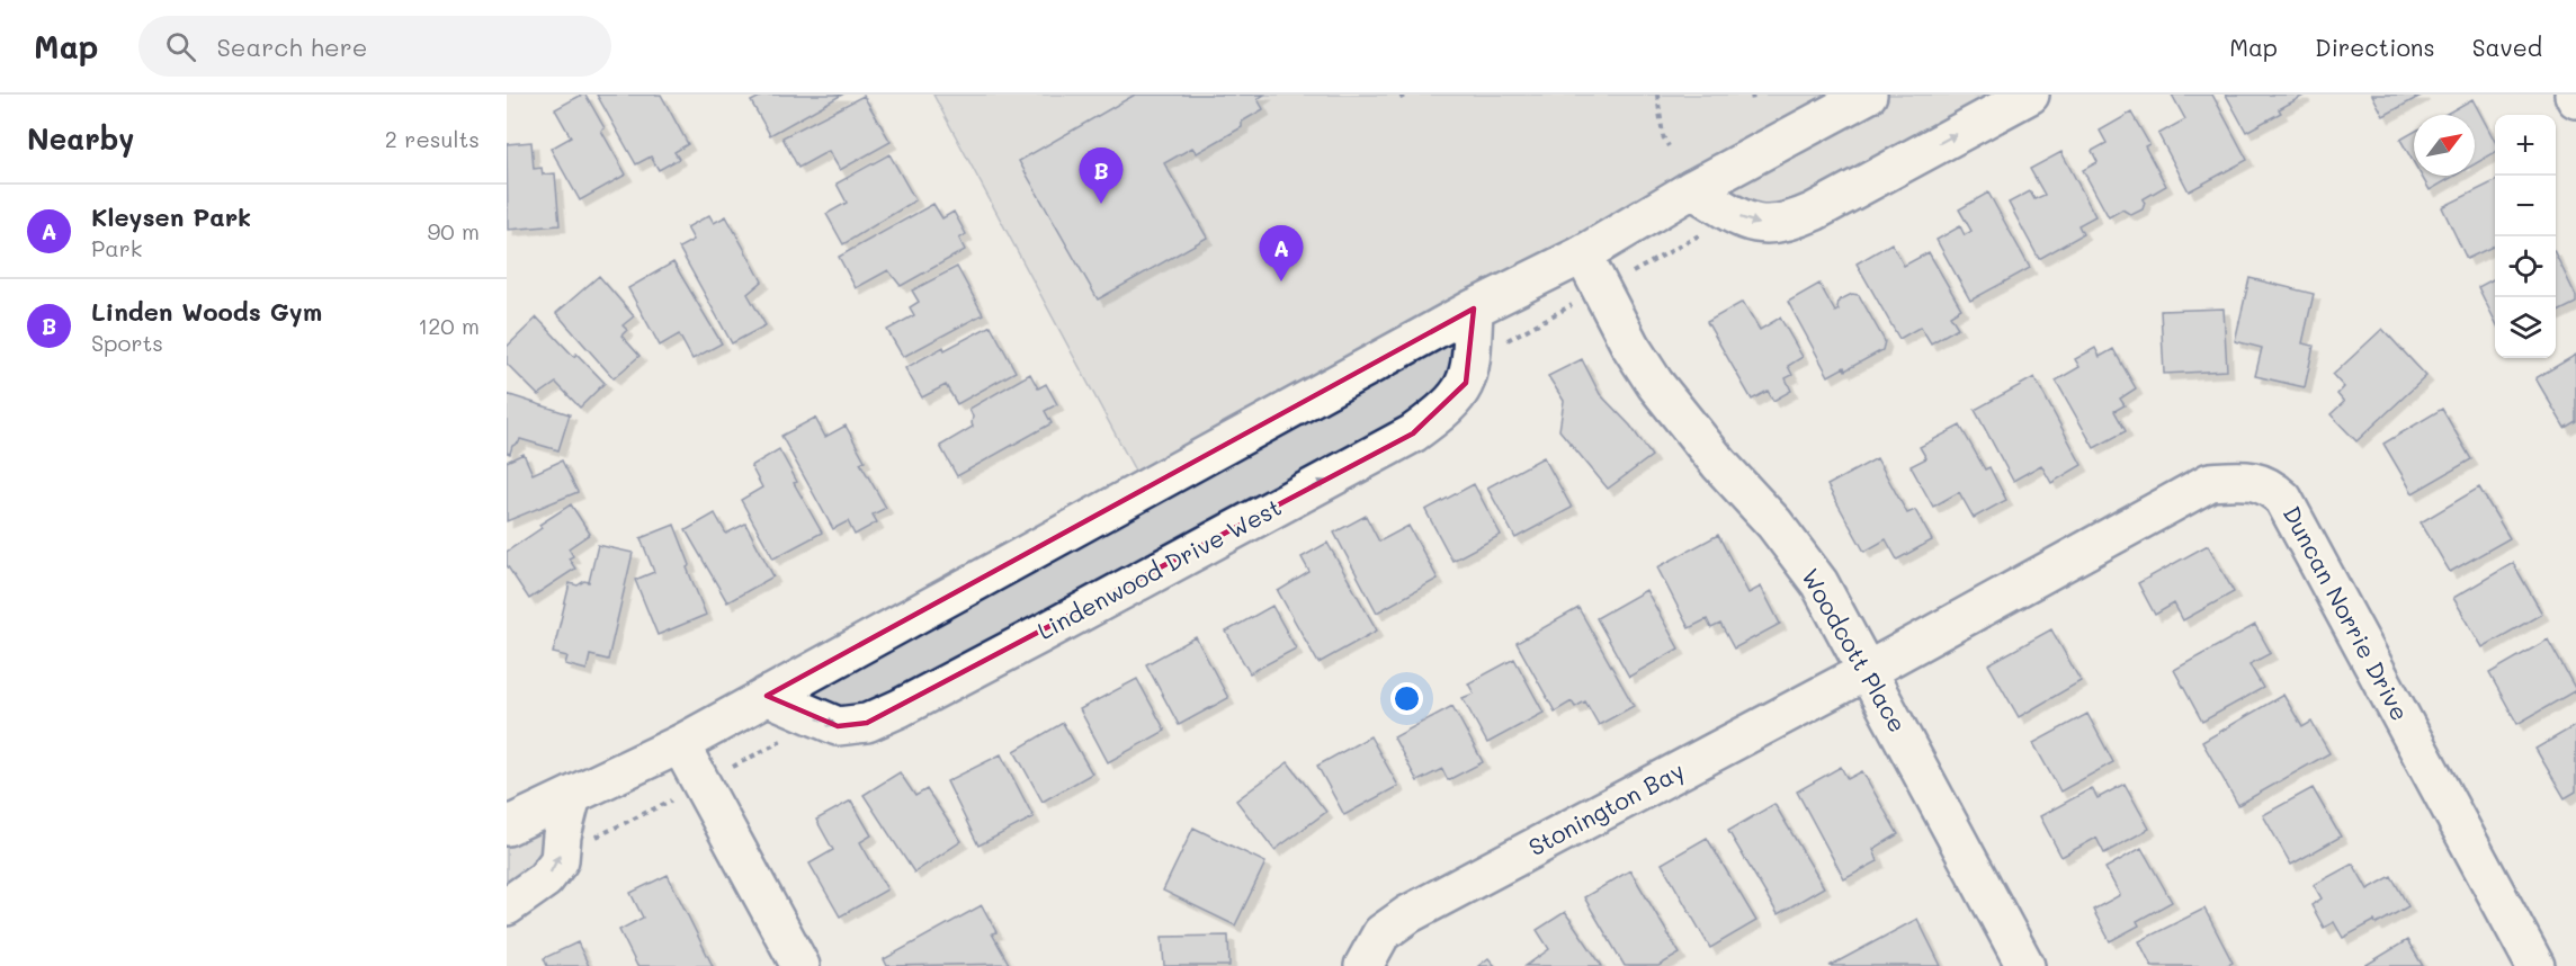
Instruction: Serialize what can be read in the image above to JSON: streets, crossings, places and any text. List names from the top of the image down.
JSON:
{
  "streets": {
    "street": [
      "Lindenwood Drive West",
      "Duncan Norrie Drive",
      "Woodcott Place",
      "Stonington Bay"
    ]
  },
  "crossings": [
    ["Duncan Norrie Drive", "Woodcott Place"],
    ["Duncan Norrie Drive", "Stonington Bay"],
    ["Woodcott Place", "Stonington Bay"]
  ],
  "north": "top right",
  "page": {
    "header": "Map",
    "search": "Search here",
    "nav": ["Map", "Directions", "Saved"],
    "heading": ["Nearby", "2 results"],
    "map_buttons": ["+", "−"],
    "pins": ["B", "A"],
    "list": [
      {
        "mark": "A",
        "name": "Kleysen Park",
        "note": "Park",
        "value": "90 m"
      },
      {
        "mark": "B",
        "name": "Linden Woods Gym",
        "note": "Sports",
        "value": "120 m"
      }
    ]
  }
}
